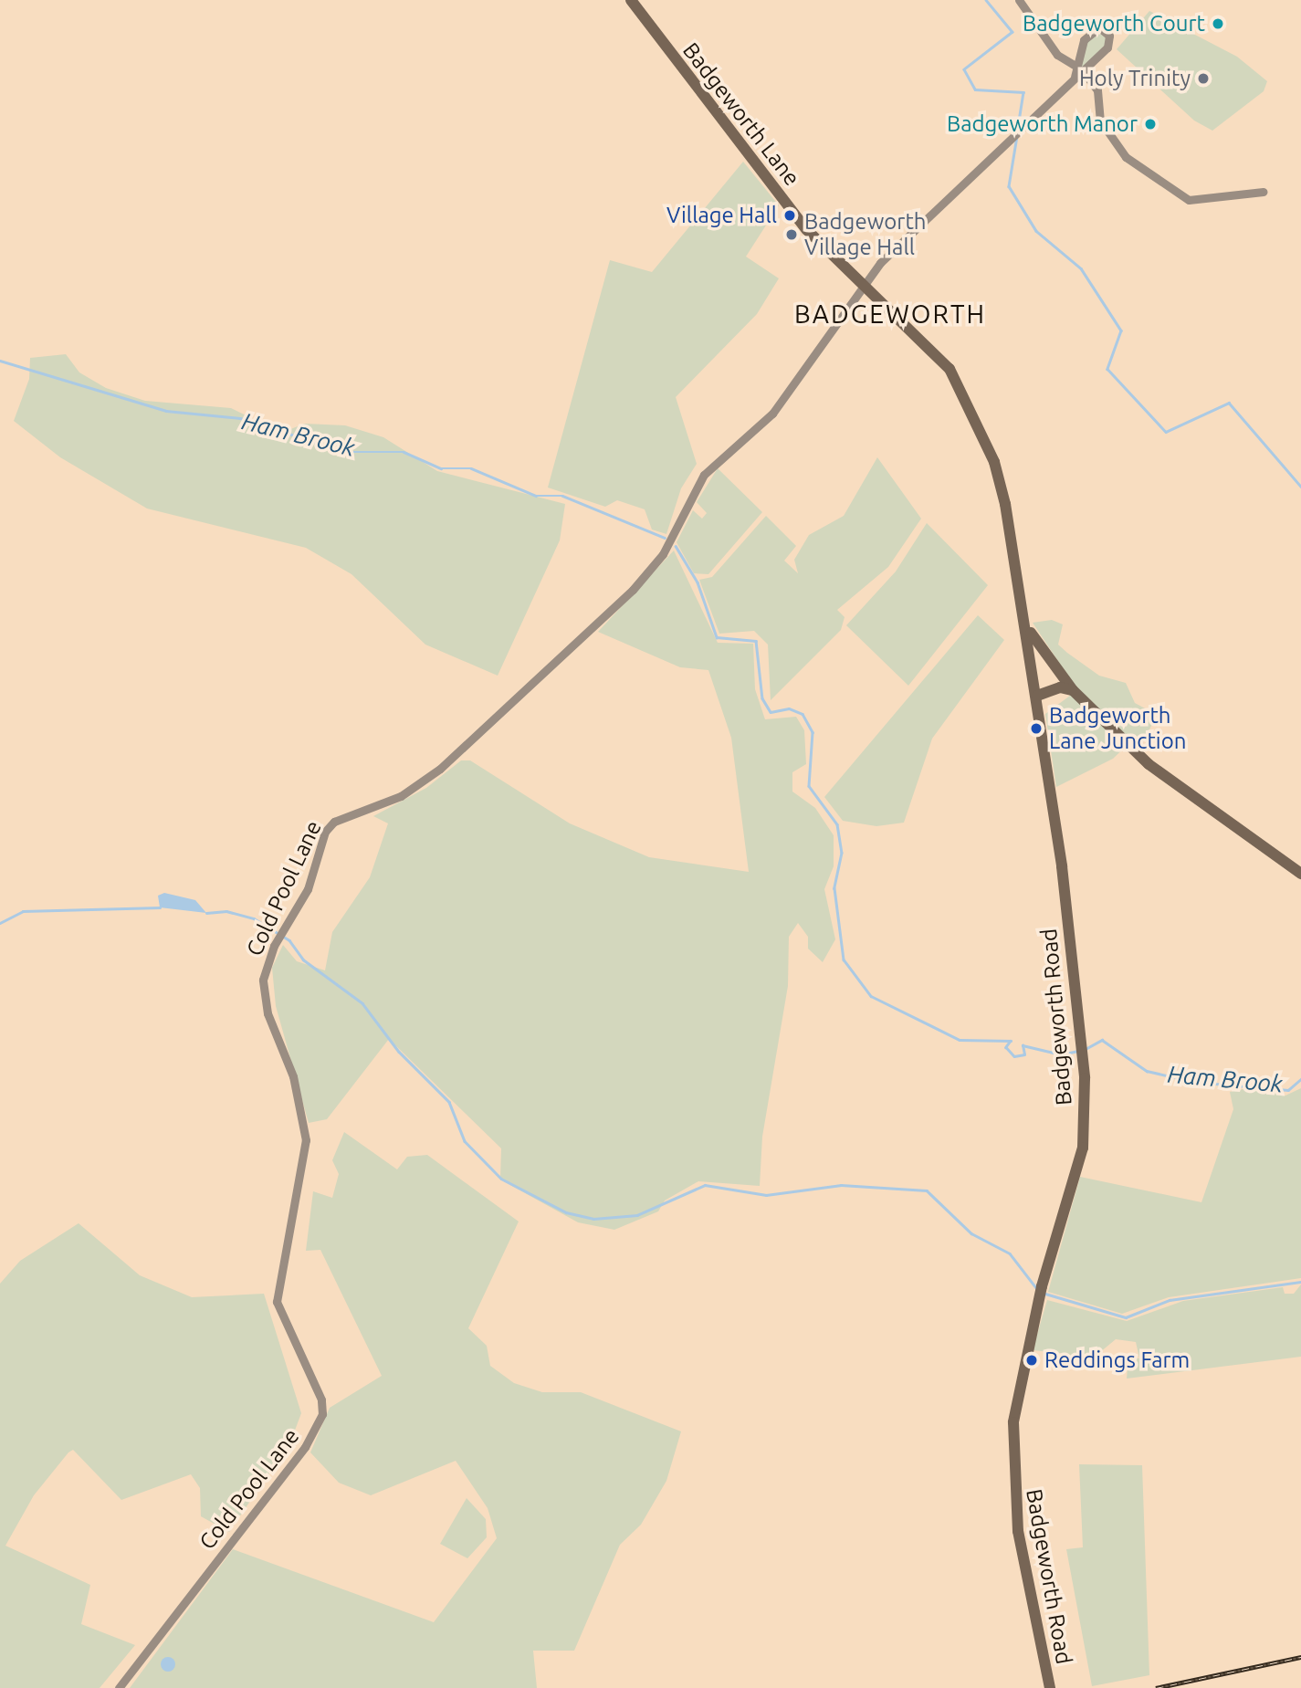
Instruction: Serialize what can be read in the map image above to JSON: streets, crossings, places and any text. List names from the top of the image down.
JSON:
{
  "streets": {
    "street": ["Badgeworth Lane", "Cold Pool Lane", "Badgeworth Road"]
  },
  "crossings": [
    ["Badgeworth Lane", "Cold Pool Lane"],
    ["Badgeworth Lane", "Badgeworth Road"]
  ],
  "districts": ["BADGEWORTH"],
  "water": ["Ham Brook"],
  "places": [
    "Badgeworth Court",
    "Holy Trinity",
    "Badgeworth Manor",
    "Village Hall",
    "Badgeworth Village Hall",
    "Badgeworth Lane Junction",
    "Reddings Farm"
  ]
}
